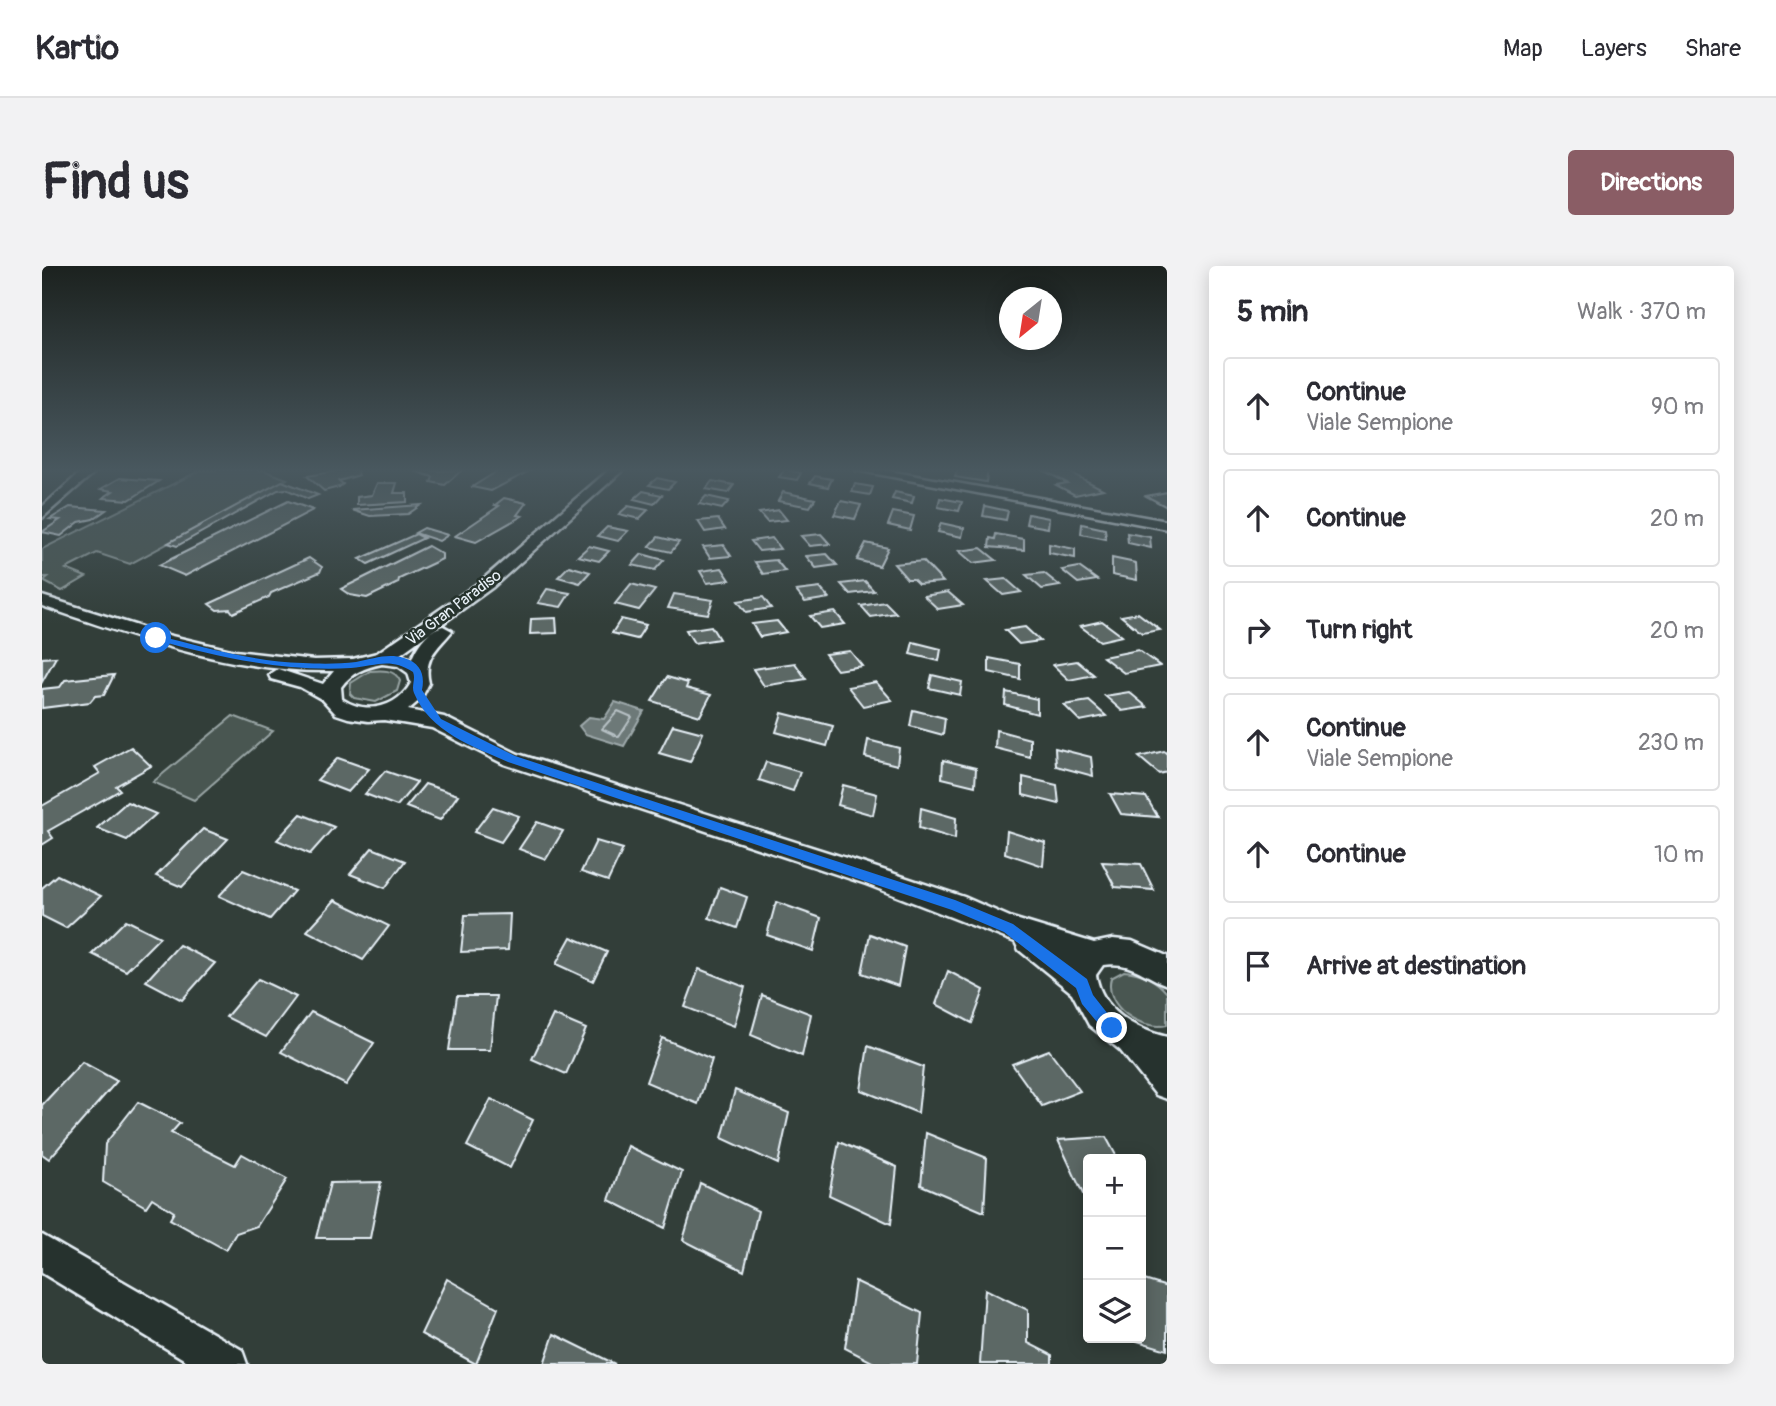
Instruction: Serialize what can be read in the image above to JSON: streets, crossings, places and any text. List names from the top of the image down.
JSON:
{
  "streets": {
    "street": ["Via Gran Paradiso"]
  },
  "north": "bottom left",
  "page": {
    "header": "Kartio",
    "nav": ["Map", "Layers", "Share"],
    "buttons": "Directions",
    "title": "Find us",
    "heading": ["5 min", "Walk · 370 m"],
    "list": [
      ["Continue", "Viale Sempione", "90 m"],
      ["Continue", "20 m"],
      ["Turn right", "20 m"],
      ["Continue", "Viale Sempione", "230 m"],
      ["Continue", "10 m"],
      "Arrive at destination"
    ],
    "map_buttons": ["+", "−"]
  }
}
